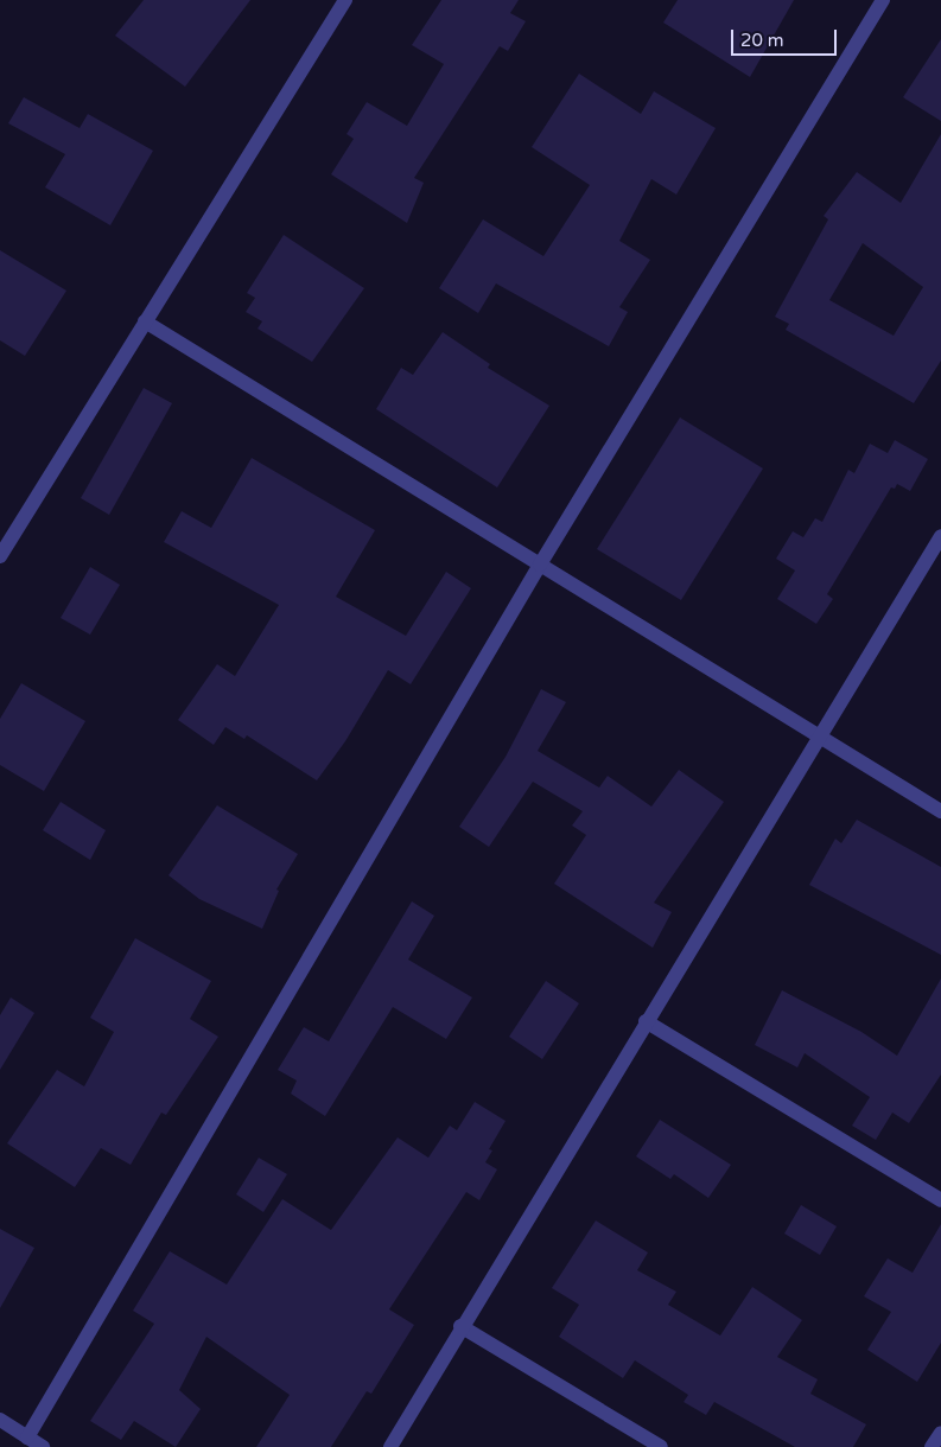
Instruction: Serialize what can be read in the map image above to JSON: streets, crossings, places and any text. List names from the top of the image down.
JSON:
{
  "scale_bar": "20 m"
}
